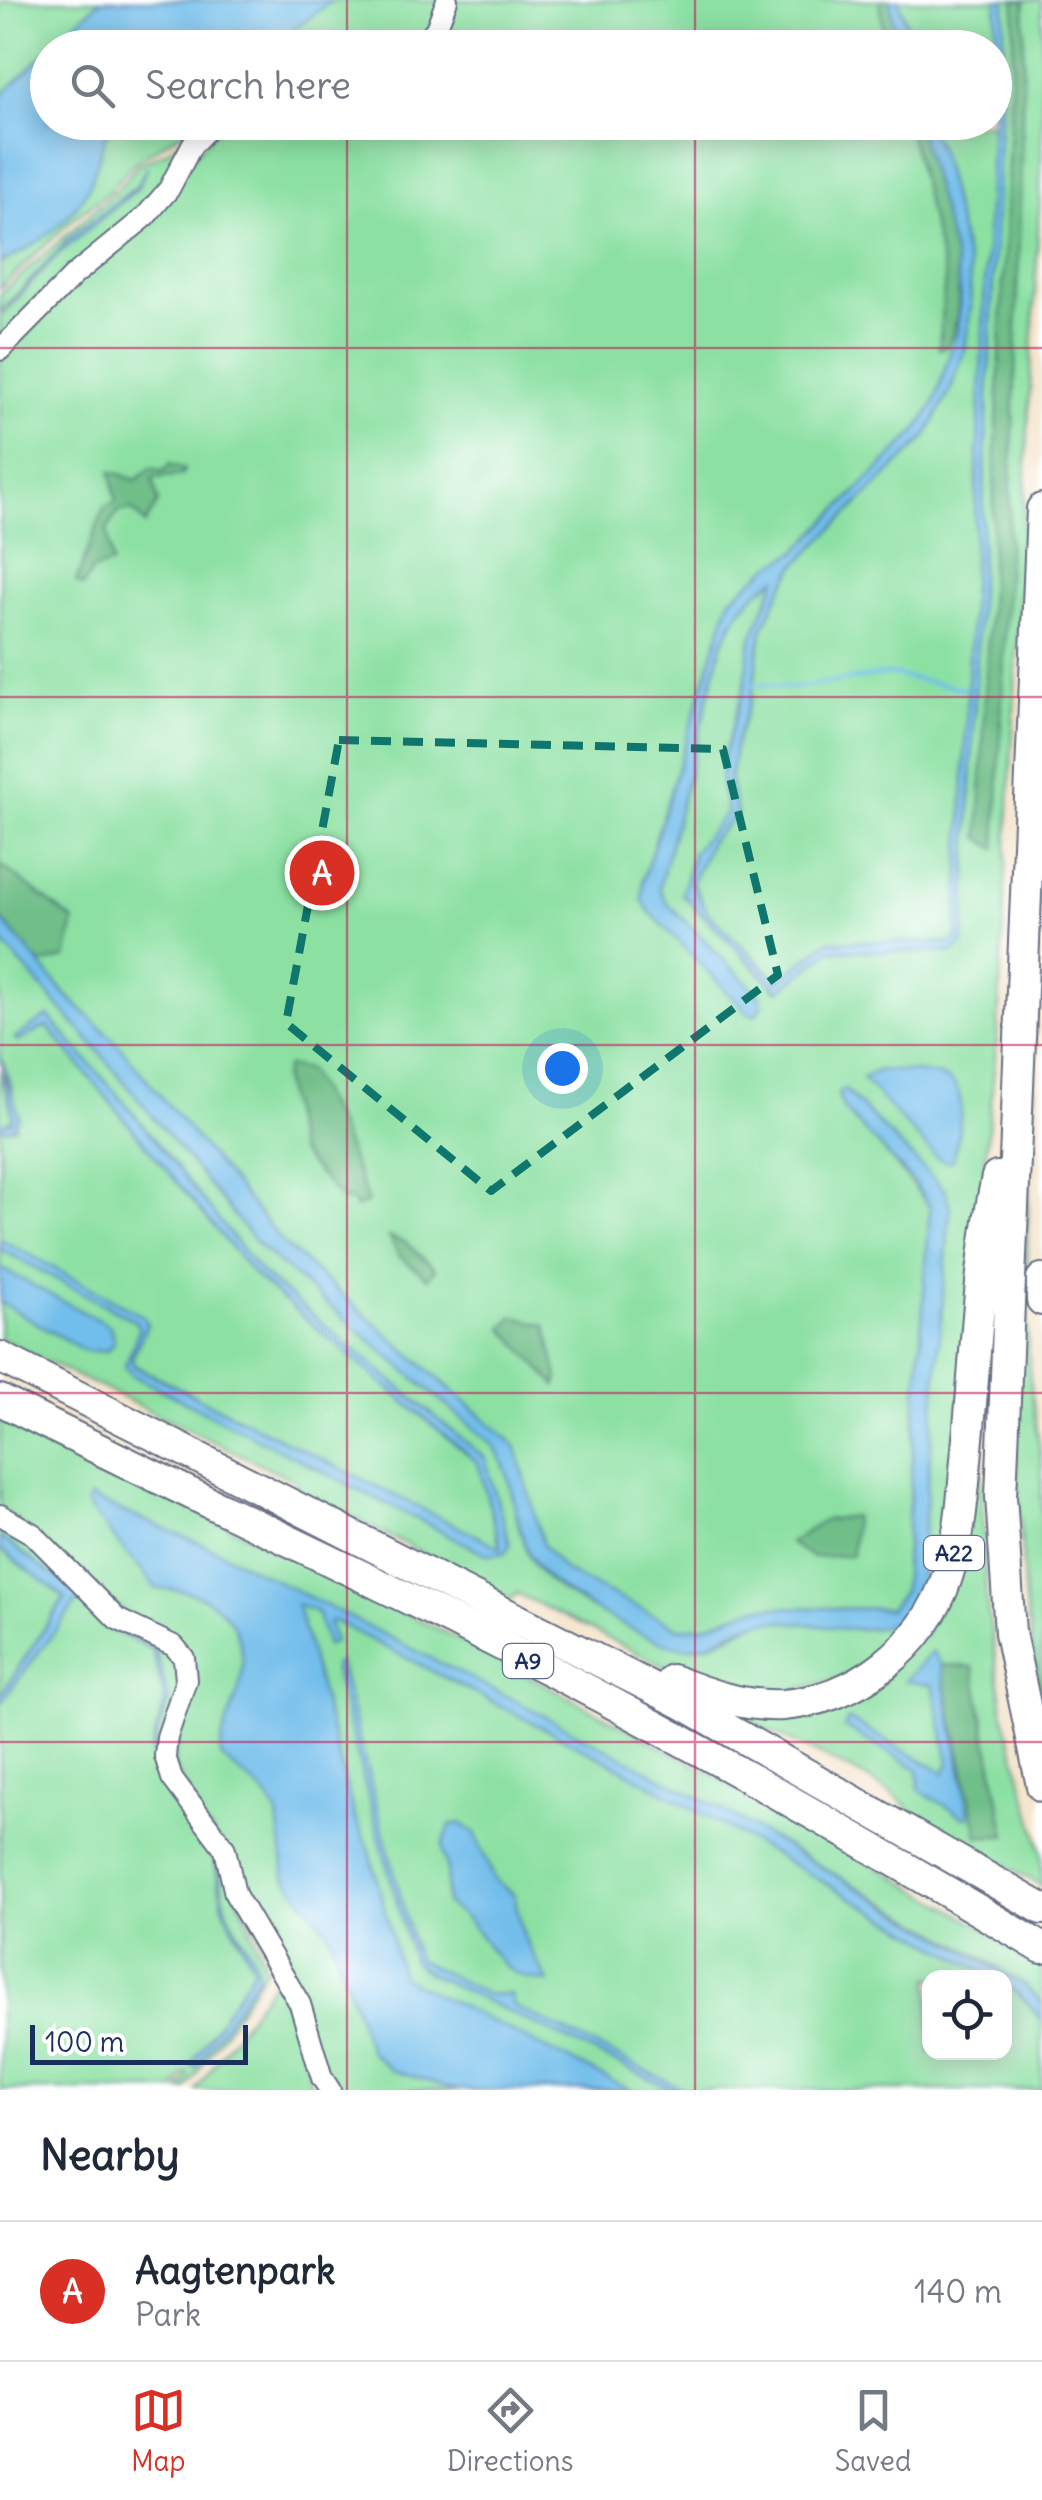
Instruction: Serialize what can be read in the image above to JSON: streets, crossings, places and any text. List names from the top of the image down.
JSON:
{
  "streets": {
    "highway": ["A22", "A9"]
  },
  "crossings": [
    ["A22", "A9"]
  ],
  "scale_bar": "100 m",
  "page": {
    "search": "Search here",
    "pins": "A",
    "scale": "100 m",
    "heading": "Nearby",
    "list": [
      {
        "mark": "A",
        "name": "Aagtenpark",
        "note": "Park",
        "value": "140 m"
      }
    ],
    "nav": ["Map", "Directions", "Saved"]
  }
}
